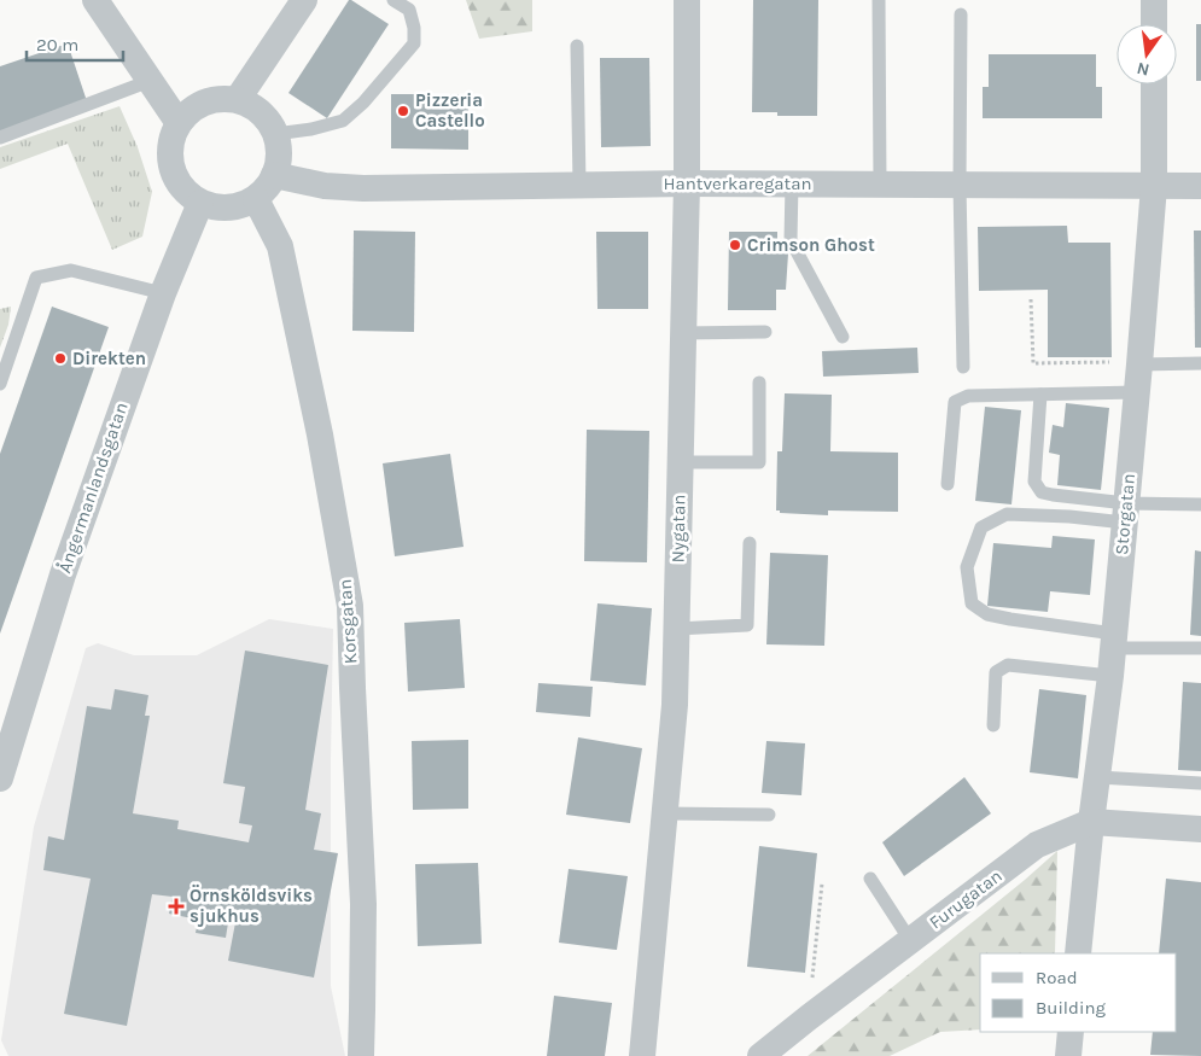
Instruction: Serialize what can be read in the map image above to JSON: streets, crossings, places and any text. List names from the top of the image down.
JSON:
{
  "streets": {
    "street": [
      "Hantverkaregatan",
      "Ångermanlandsgatan",
      "Storgatan",
      "Nygatan",
      "Korsgatan",
      "Furugatan"
    ]
  },
  "crossings": [
    ["Hantverkaregatan", "Ångermanlandsgatan"],
    ["Hantverkaregatan", "Storgatan"],
    ["Hantverkaregatan", "Nygatan"],
    ["Hantverkaregatan", "Korsgatan"],
    ["Ångermanlandsgatan", "Korsgatan"],
    ["Storgatan", "Furugatan"]
  ],
  "places": {
    "other": ["Pizzeria Castello", "Crimson Ghost", "Direkten"],
    "health": ["Örnsköldsviks sjukhus"]
  },
  "legend": ["Road", "Building"],
  "scale_bar": "20 m",
  "north": "bottom"
}
